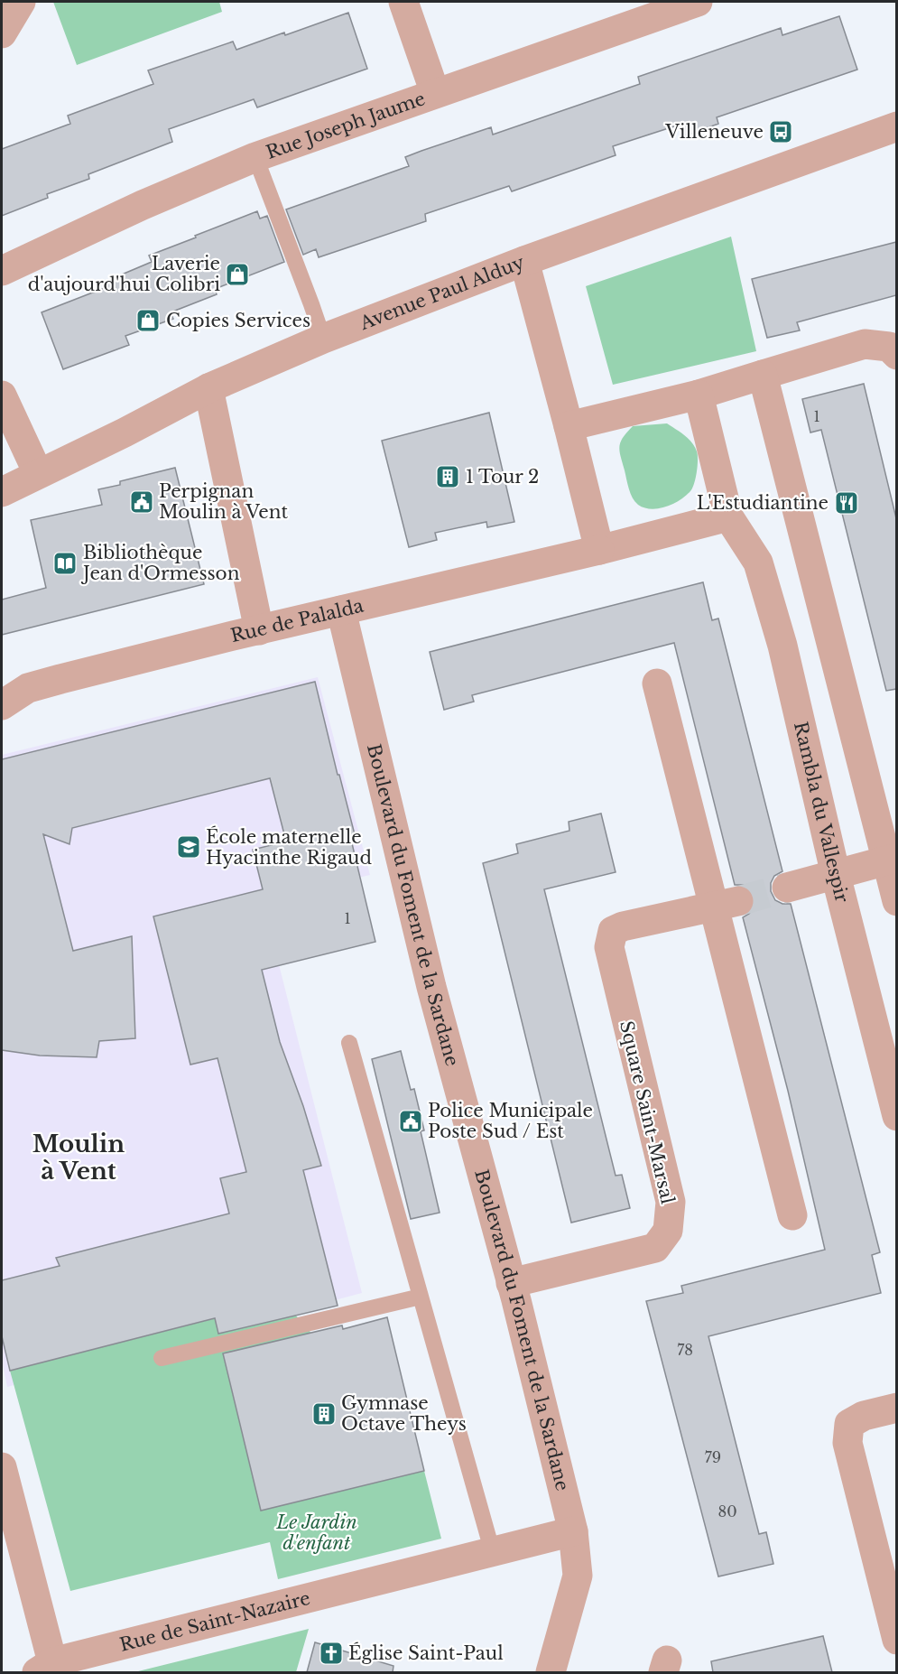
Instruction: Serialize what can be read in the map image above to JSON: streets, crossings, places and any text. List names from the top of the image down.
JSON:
{
  "streets": {
    "street": [
      "Rue Joseph Jaume",
      "Avenue Paul Alduy",
      "Rue de Palalda",
      "Rambla du Vallespir",
      "Boulevard du Foment de la Sardane",
      "Square Saint-Marsal",
      "Rue de Saint-Nazaire"
    ]
  },
  "crossings": [
    ["Rue de Palalda", "Rambla du Vallespir"],
    ["Rue de Palalda", "Boulevard du Foment de la Sardane"],
    ["Boulevard du Foment de la Sardane", "Square Saint-Marsal"],
    ["Boulevard du Foment de la Sardane", "Rue de Saint-Nazaire"]
  ],
  "districts": ["Moulin à Vent"],
  "parks": ["Le Jardin d'enfant"],
  "places": {
    "bus stop": ["Villeneuve"],
    "shop": ["Laverie d'aujourd'hui Colibri", "Copies Services"],
    "building": ["1 Tour 2", "Gymnase Octave Theys"],
    "public building": ["Perpignan Moulin à Vent", "Police Municipale Poste Sud / Est"],
    "restaurant": ["L'Estudiantine"],
    "library": ["Bibliothèque Jean d'Ormesson"],
    "school or university": ["École maternelle Hyacinthe Rigaud"],
    "church": ["Église Saint-Paul"]
  },
  "house_numbers": [
    "1",
    "1",
    "78",
    "79",
    "80"
  ]
}
